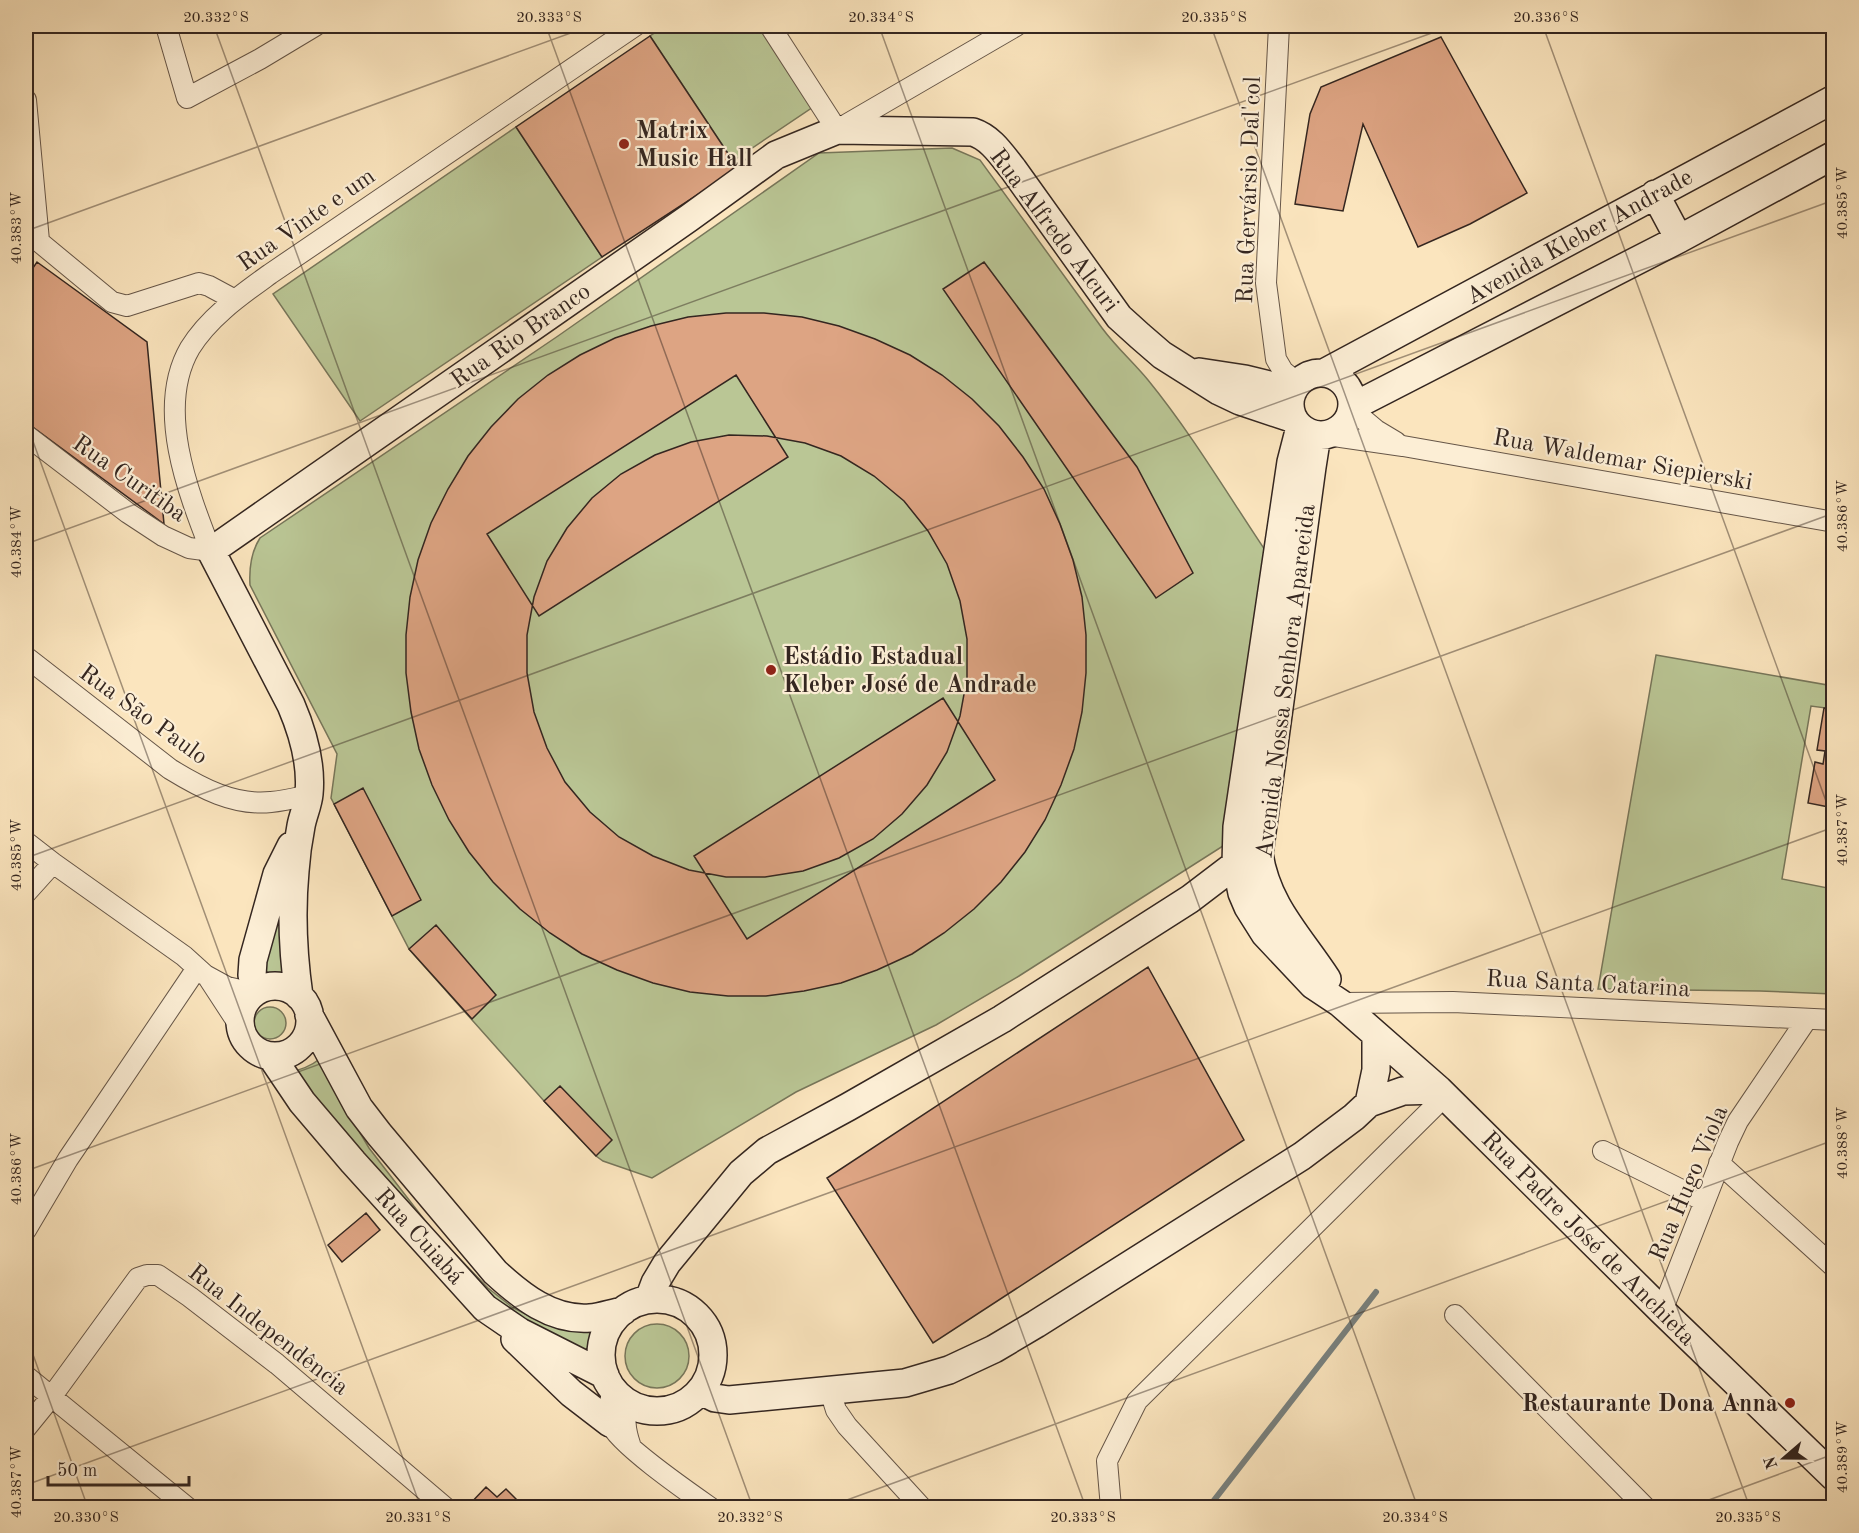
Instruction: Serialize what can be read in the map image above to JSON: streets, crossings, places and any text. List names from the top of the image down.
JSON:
{
  "streets": {
    "street": [
      "Rua Gervársio Dal'col",
      "Rua Vinte e um",
      "Rua Alfredo Alcuri",
      "Avenida Kleber Andrade",
      "Rua Rio Branco",
      "Rua Waldemar Siepierski",
      "Rua Curitiba",
      "Avenida Nossa Senhora Aparecida",
      "Rua São Paulo",
      "Rua Santa Catarina",
      "Rua Hugo Viola",
      "Rua Cuiabá",
      "Rua Padre José de Anchieta",
      "Rua Independência"
    ]
  },
  "crossings": [
    ["Rua Gervársio Dal'col", "Rua Alfredo Alcuri"],
    ["Rua Gervársio Dal'col", "Avenida Kleber Andrade"],
    ["Rua Gervársio Dal'col", "Rua Waldemar Siepierski"],
    ["Rua Gervársio Dal'col", "Avenida Nossa Senhora Aparecida"],
    ["Rua Vinte e um", "Rua Rio Branco"],
    ["Rua Vinte e um", "Rua Curitiba"],
    ["Rua Alfredo Alcuri", "Avenida Kleber Andrade"],
    ["Rua Alfredo Alcuri", "Rua Rio Branco"],
    ["Rua Alfredo Alcuri", "Rua Waldemar Siepierski"],
    ["Rua Alfredo Alcuri", "Avenida Nossa Senhora Aparecida"],
    ["Avenida Kleber Andrade", "Rua Waldemar Siepierski"],
    ["Avenida Kleber Andrade", "Avenida Nossa Senhora Aparecida"],
    ["Rua Rio Branco", "Rua Curitiba"],
    ["Rua Waldemar Siepierski", "Avenida Nossa Senhora Aparecida"],
    ["Avenida Nossa Senhora Aparecida", "Rua Santa Catarina"],
    ["Avenida Nossa Senhora Aparecida", "Rua Padre José de Anchieta"],
    ["Rua Santa Catarina", "Rua Hugo Viola"],
    ["Rua Santa Catarina", "Rua Padre José de Anchieta"],
    ["Rua Hugo Viola", "Rua Padre José de Anchieta"]
  ],
  "places": ["Matrix Music Hall", "Estádio Estadual Kleber José de Andrade", "Restaurante Dona Anna"],
  "scale_bar": "50 m",
  "north": "left",
  "coordinates": [
    "20.332°S",
    "20.333°S",
    "20.334°S",
    "20.335°S",
    "20.336°S",
    "40.385°W",
    "40.383°W",
    "40.386°W",
    "40.384°W",
    "40.387°W",
    "40.388°W",
    "40.389°W",
    "20.330°S",
    "20.331°S"
  ]
}
